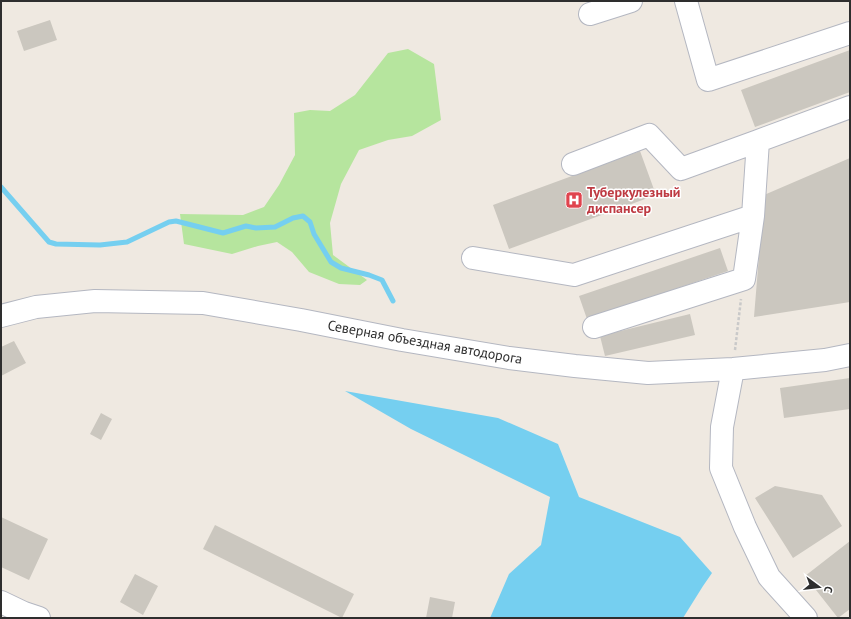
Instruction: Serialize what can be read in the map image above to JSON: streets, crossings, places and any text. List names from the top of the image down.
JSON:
{
  "streets": {
    "street": ["Северная объездная автодорога"]
  },
  "places": {
    "hospital": ["Туберкулезный диспансер"]
  },
  "north": "right"
}
